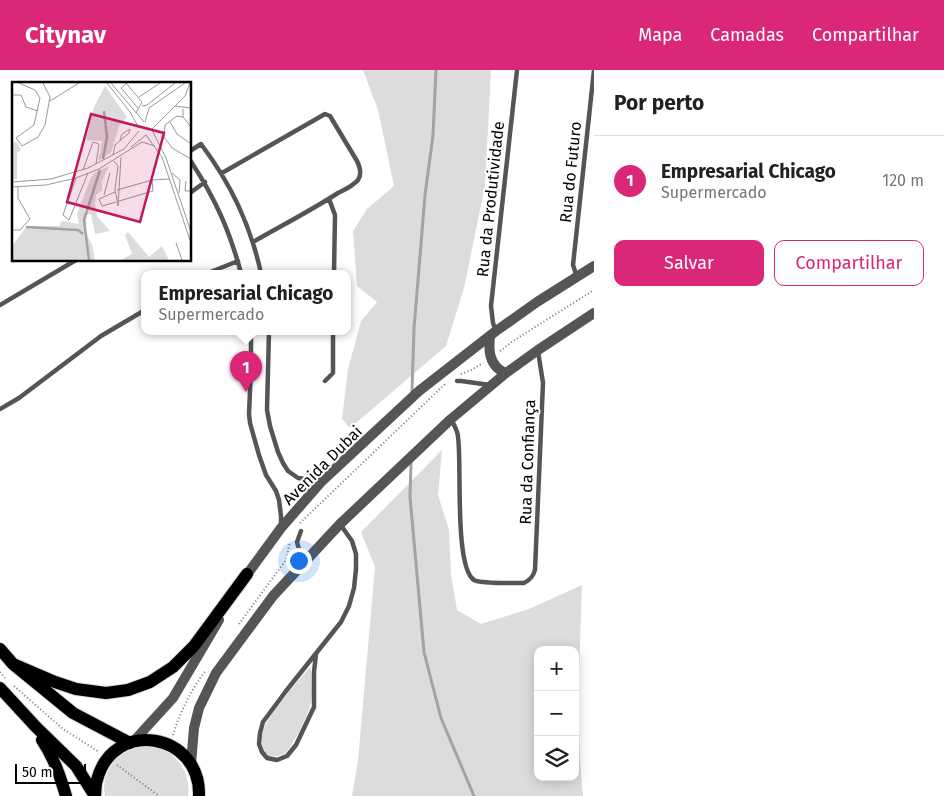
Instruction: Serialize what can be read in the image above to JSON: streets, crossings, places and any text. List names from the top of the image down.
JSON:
{
  "streets": {
    "street": ["Avenida Dubai"],
    "lane": ["Rua do Futuro", "Rua da Produtividade", "Rua da Confiança"]
  },
  "crossings": [
    ["Rua do Futuro", "Avenida Dubai"],
    ["Rua da Produtividade", "Avenida Dubai"]
  ],
  "scale_bar": "50 m",
  "page": {
    "header": "Citynav",
    "nav": ["Mapa", "Camadas", "Compartilhar"],
    "heading": "Por perto",
    "list": [
      {
        "mark": "1",
        "name": "Empresarial Chicago",
        "note": "Supermercado",
        "value": "120 m"
      }
    ],
    "buttons": ["Salvar", "Compartilhar"],
    "popup": ["Empresarial Chicago", "Supermercado"],
    "pins": "1",
    "map_buttons": ["+", "−"],
    "scale": "50 m"
  }
}
